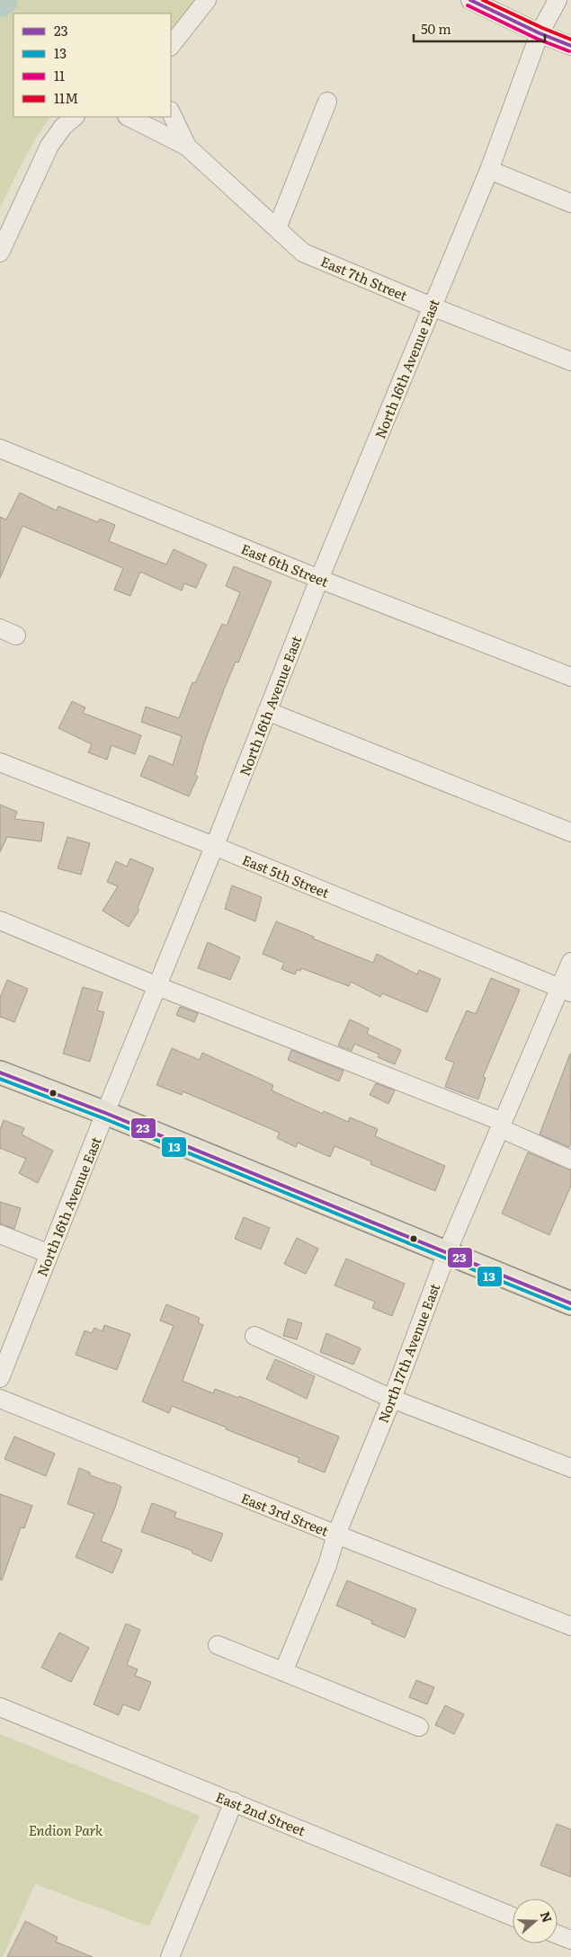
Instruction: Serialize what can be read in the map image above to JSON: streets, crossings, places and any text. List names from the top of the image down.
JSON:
{
  "streets": {
    "street": [
      "East 7th Street",
      "North 16th Avenue East",
      "East 6th Street",
      "East 5th Street",
      "North 17th Avenue East",
      "East 3rd Street",
      "East 2nd Street"
    ]
  },
  "crossings": [
    ["East 7th Street", "North 16th Avenue East"],
    ["North 16th Avenue East", "East 6th Street"],
    ["North 16th Avenue East", "East 5th Street"],
    ["East 5th Street", "North 17th Avenue East"],
    ["North 17th Avenue East", "East 3rd Street"]
  ],
  "parks": ["Endion Park"],
  "lines": [
    "transit line 23",
    "transit line 11M",
    "transit line 11",
    "transit line 13"
  ],
  "legend": [
    "23",
    "13",
    "11",
    "11M"
  ],
  "scale_bar": "50 m",
  "north": "right"
}
